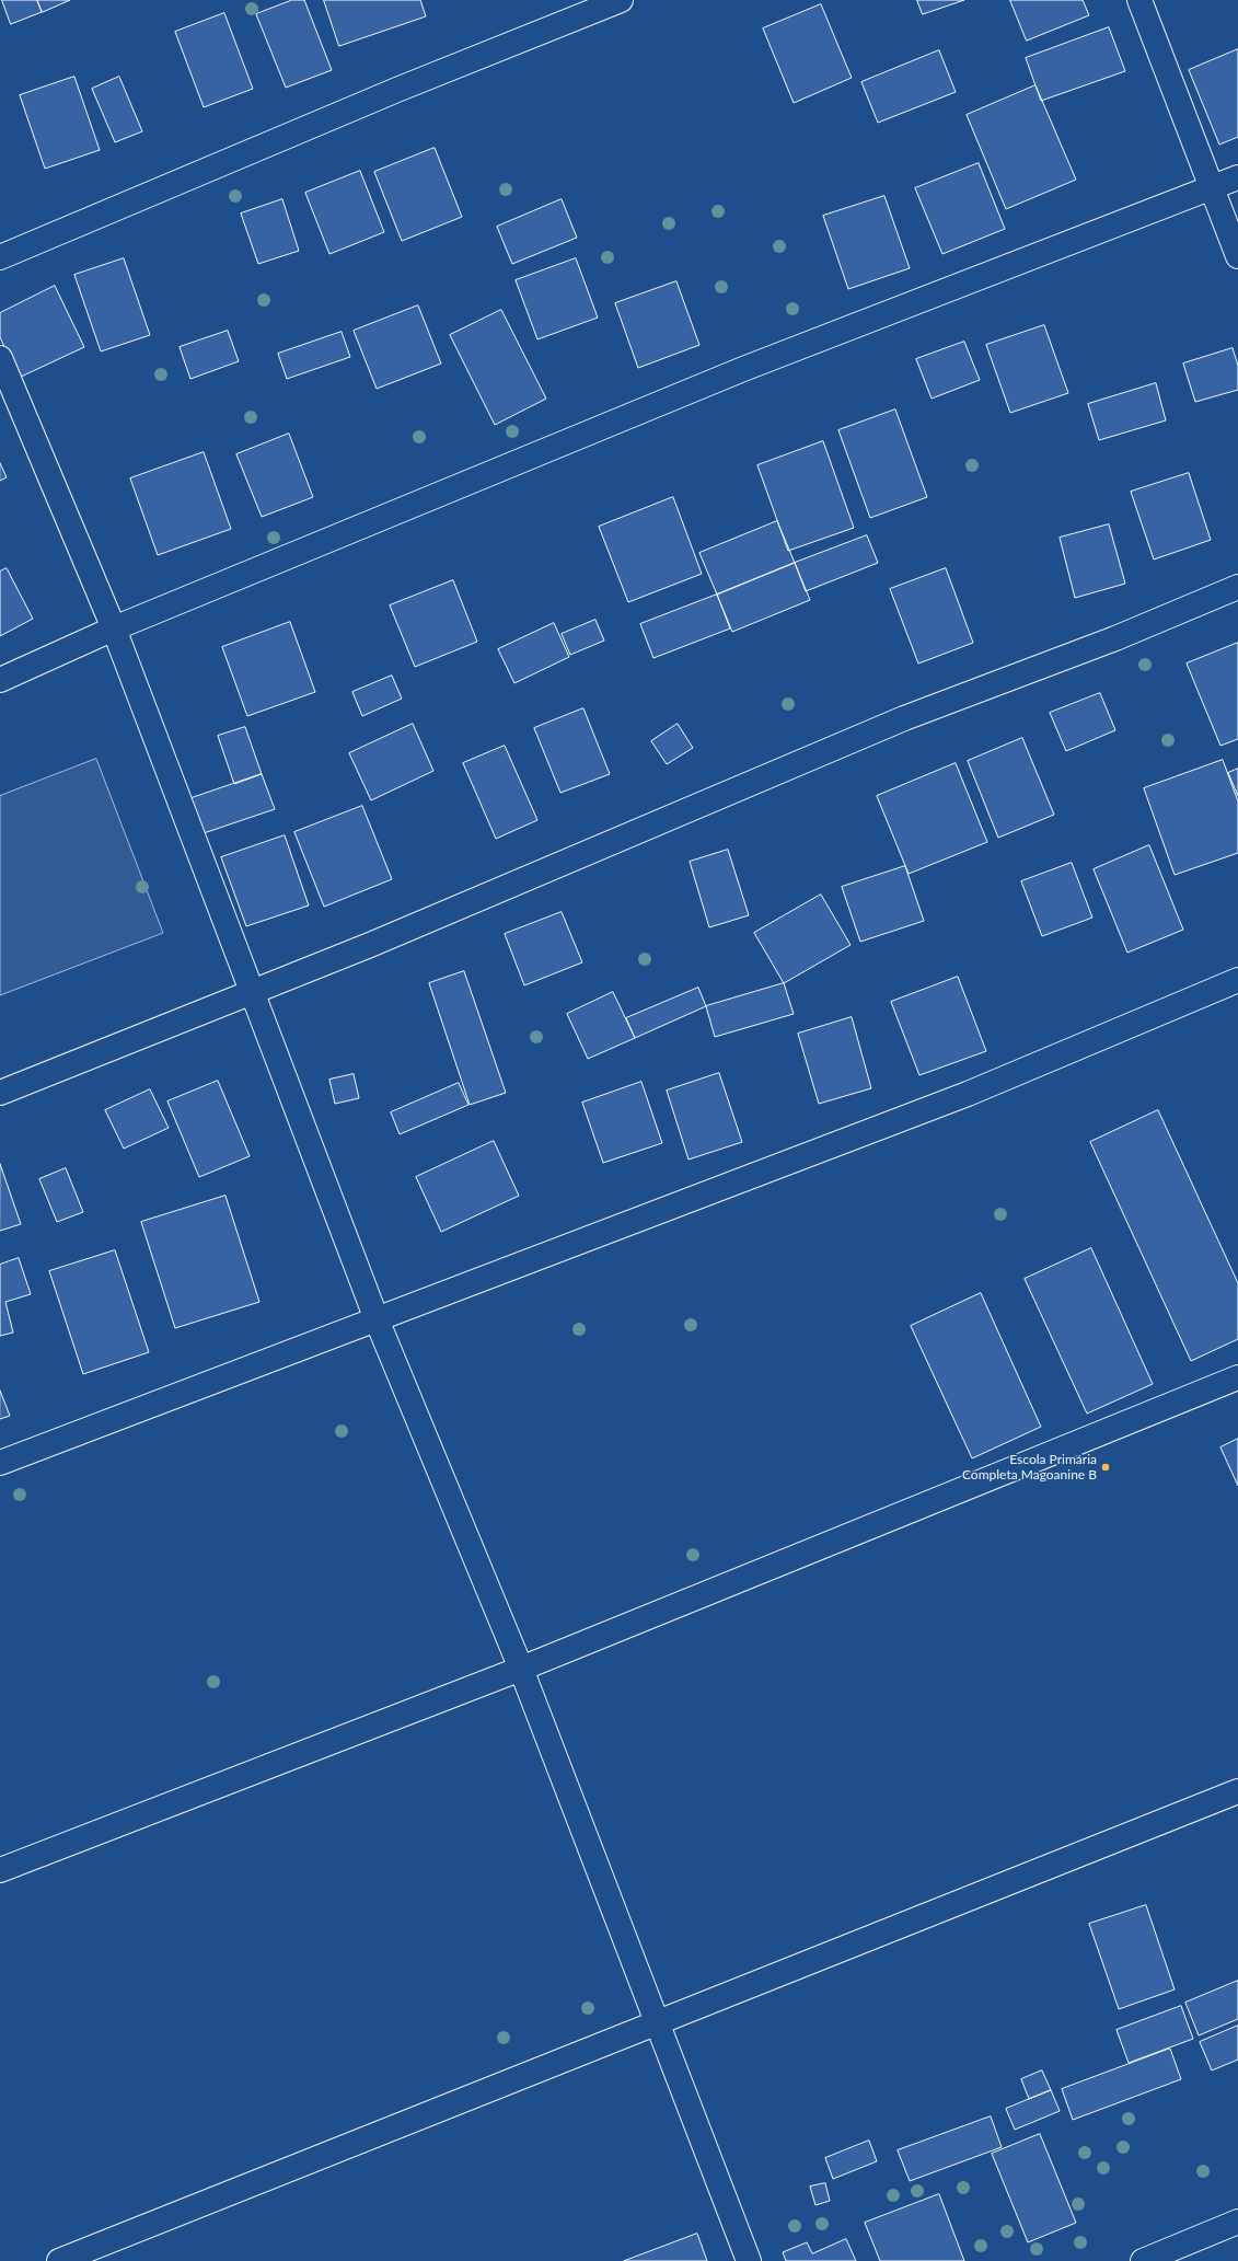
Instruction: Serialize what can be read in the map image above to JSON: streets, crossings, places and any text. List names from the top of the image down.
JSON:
{
  "places": ["Escola Primária Completa Magoanine B"]
}
